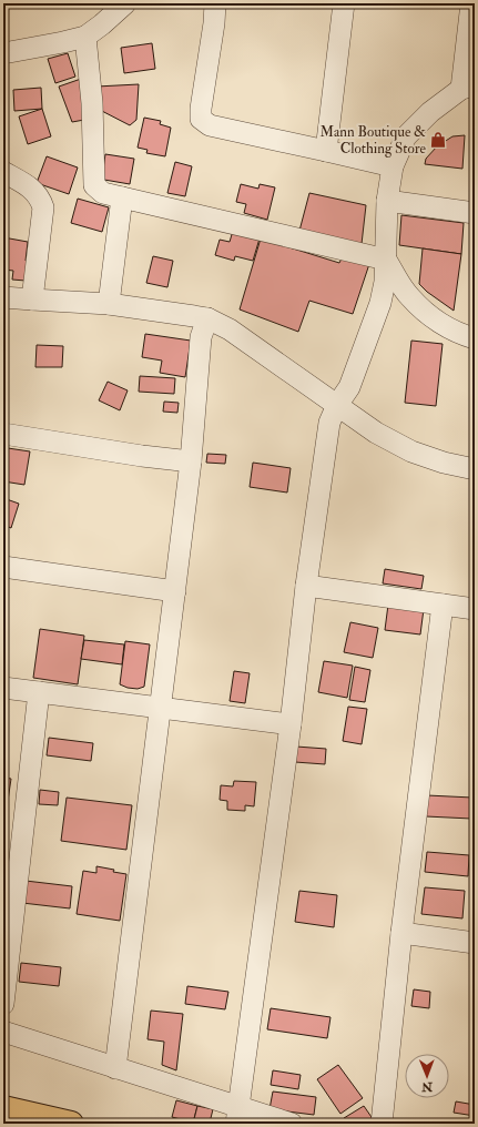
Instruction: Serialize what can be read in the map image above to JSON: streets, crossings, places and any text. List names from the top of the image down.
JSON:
{
  "places": {
    "shop": ["Mann Boutique & Clothing Store"]
  },
  "north": "bottom"
}
